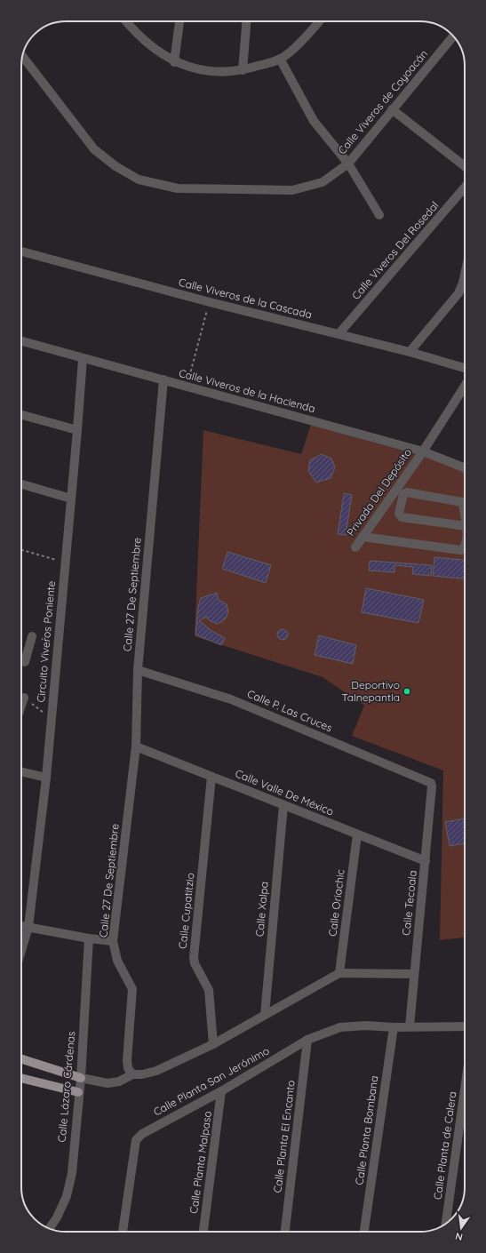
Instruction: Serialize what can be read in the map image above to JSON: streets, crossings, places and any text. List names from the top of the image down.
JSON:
{
  "streets": {
    "street": [
      "Calle Viveros de Coyoacán",
      "Calle Viveros Del Rosedal",
      "Calle Viveros de la Cascada",
      "Calle Viveros de la Hacienda",
      "Privada Del Depósito",
      "Calle 27 De Septiembre",
      "Circuito Viveros Poniente",
      "Calle P. Las Cruces",
      "Calle Valle De México",
      "Calle Oriachic",
      "Calle Tecoala",
      "Calle Xalpa",
      "Calle Cupatitzio",
      "Calle Planta San Jerónimo",
      "Calle Lázaro Cárdenas",
      "Calle Planta Bombana",
      "Calle Planta El Encanto",
      "Calle Planta de Calera",
      "Calle Planta Malpaso"
    ]
  },
  "crossings": [
    ["Calle Viveros Del Rosedal", "Calle Viveros de la Cascada"],
    ["Calle Viveros de la Hacienda", "Privada Del Depósito"],
    ["Calle Viveros de la Hacienda", "Calle 27 De Septiembre"],
    ["Calle Viveros de la Hacienda", "Circuito Viveros Poniente"],
    ["Calle 27 De Septiembre", "Calle P. Las Cruces"],
    ["Calle 27 De Septiembre", "Calle Valle De México"],
    ["Calle P. Las Cruces", "Calle Tecoala"],
    ["Calle Valle De México", "Calle Oriachic"],
    ["Calle Valle De México", "Calle Tecoala"],
    ["Calle Valle De México", "Calle Xalpa"],
    ["Calle Valle De México", "Calle Cupatitzio"],
    ["Calle Tecoala", "Calle Planta San Jerónimo"],
    ["Calle Planta San Jerónimo", "Calle Planta Bombana"],
    ["Calle Planta San Jerónimo", "Calle Planta El Encanto"],
    ["Calle Planta San Jerónimo", "Calle Planta Malpaso"]
  ],
  "places": ["Deportivo Talnepantla"],
  "north": "bottom"
}
